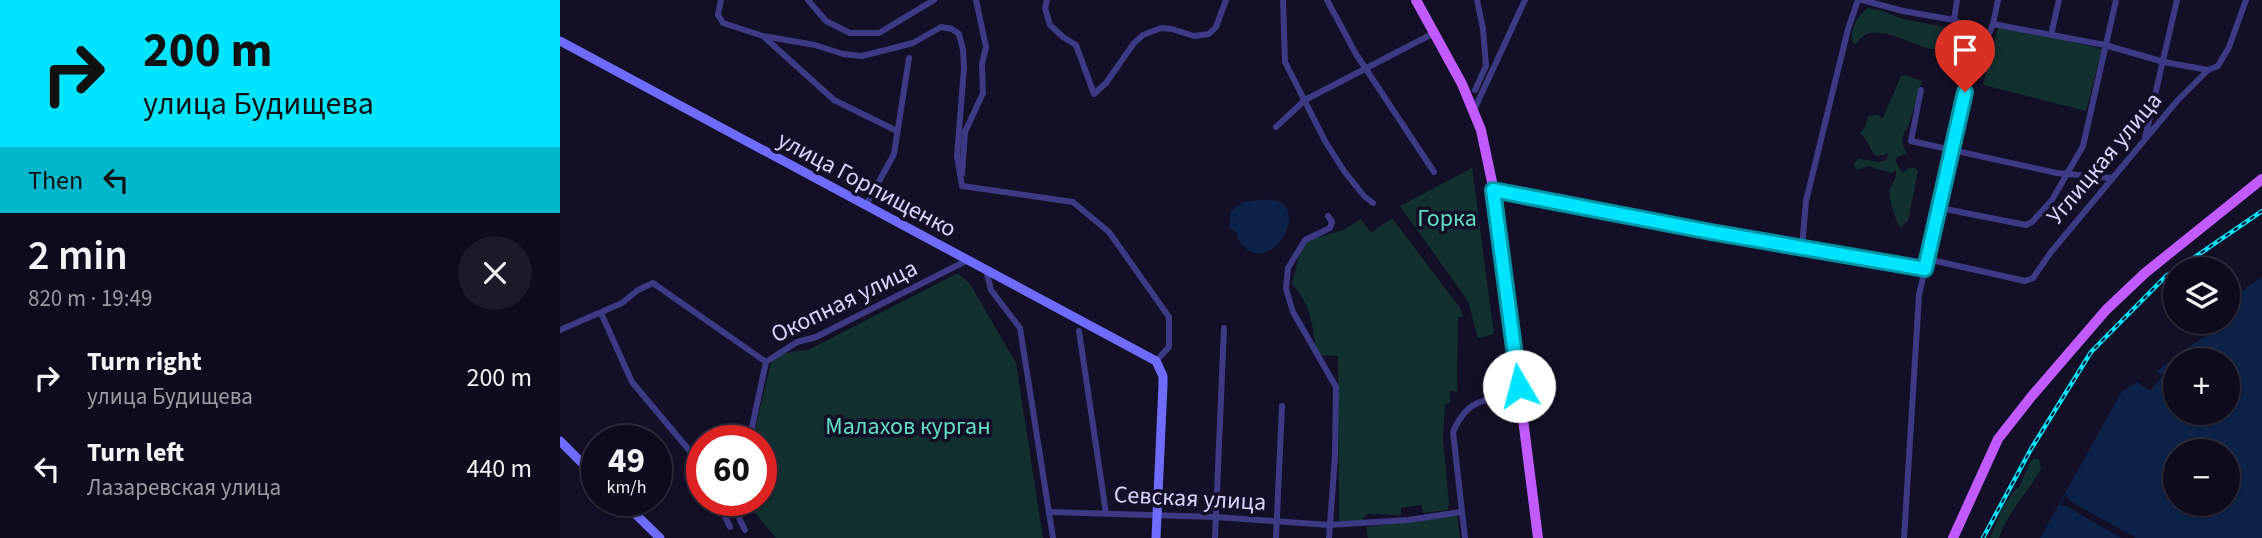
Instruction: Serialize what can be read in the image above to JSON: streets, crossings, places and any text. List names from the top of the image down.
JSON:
{
  "streets": {
    "main road": ["улица Горпищенко"],
    "street": ["Углицкая улица", "Окопная улица", "Севская улица"]
  },
  "crossings": [
    ["улица Горпищенко", "Окопная улица"]
  ],
  "parks": ["Горка", "Малахов курган"],
  "page": {
    "turn": ["200 m", "улица Будищева"],
    "then": "Then",
    "heading": ["2 min", "820 m · 19:49"],
    "map_buttons": ["+", "−"],
    "list": [
      {
        "name": "Turn right",
        "note": "улица Будищева",
        "value": "200 m"
      },
      {
        "name": "Turn left",
        "note": "Лазаревская улица",
        "value": "440 m"
      }
    ],
    "speed": "49 km/h",
    "limit": "60"
  }
}
